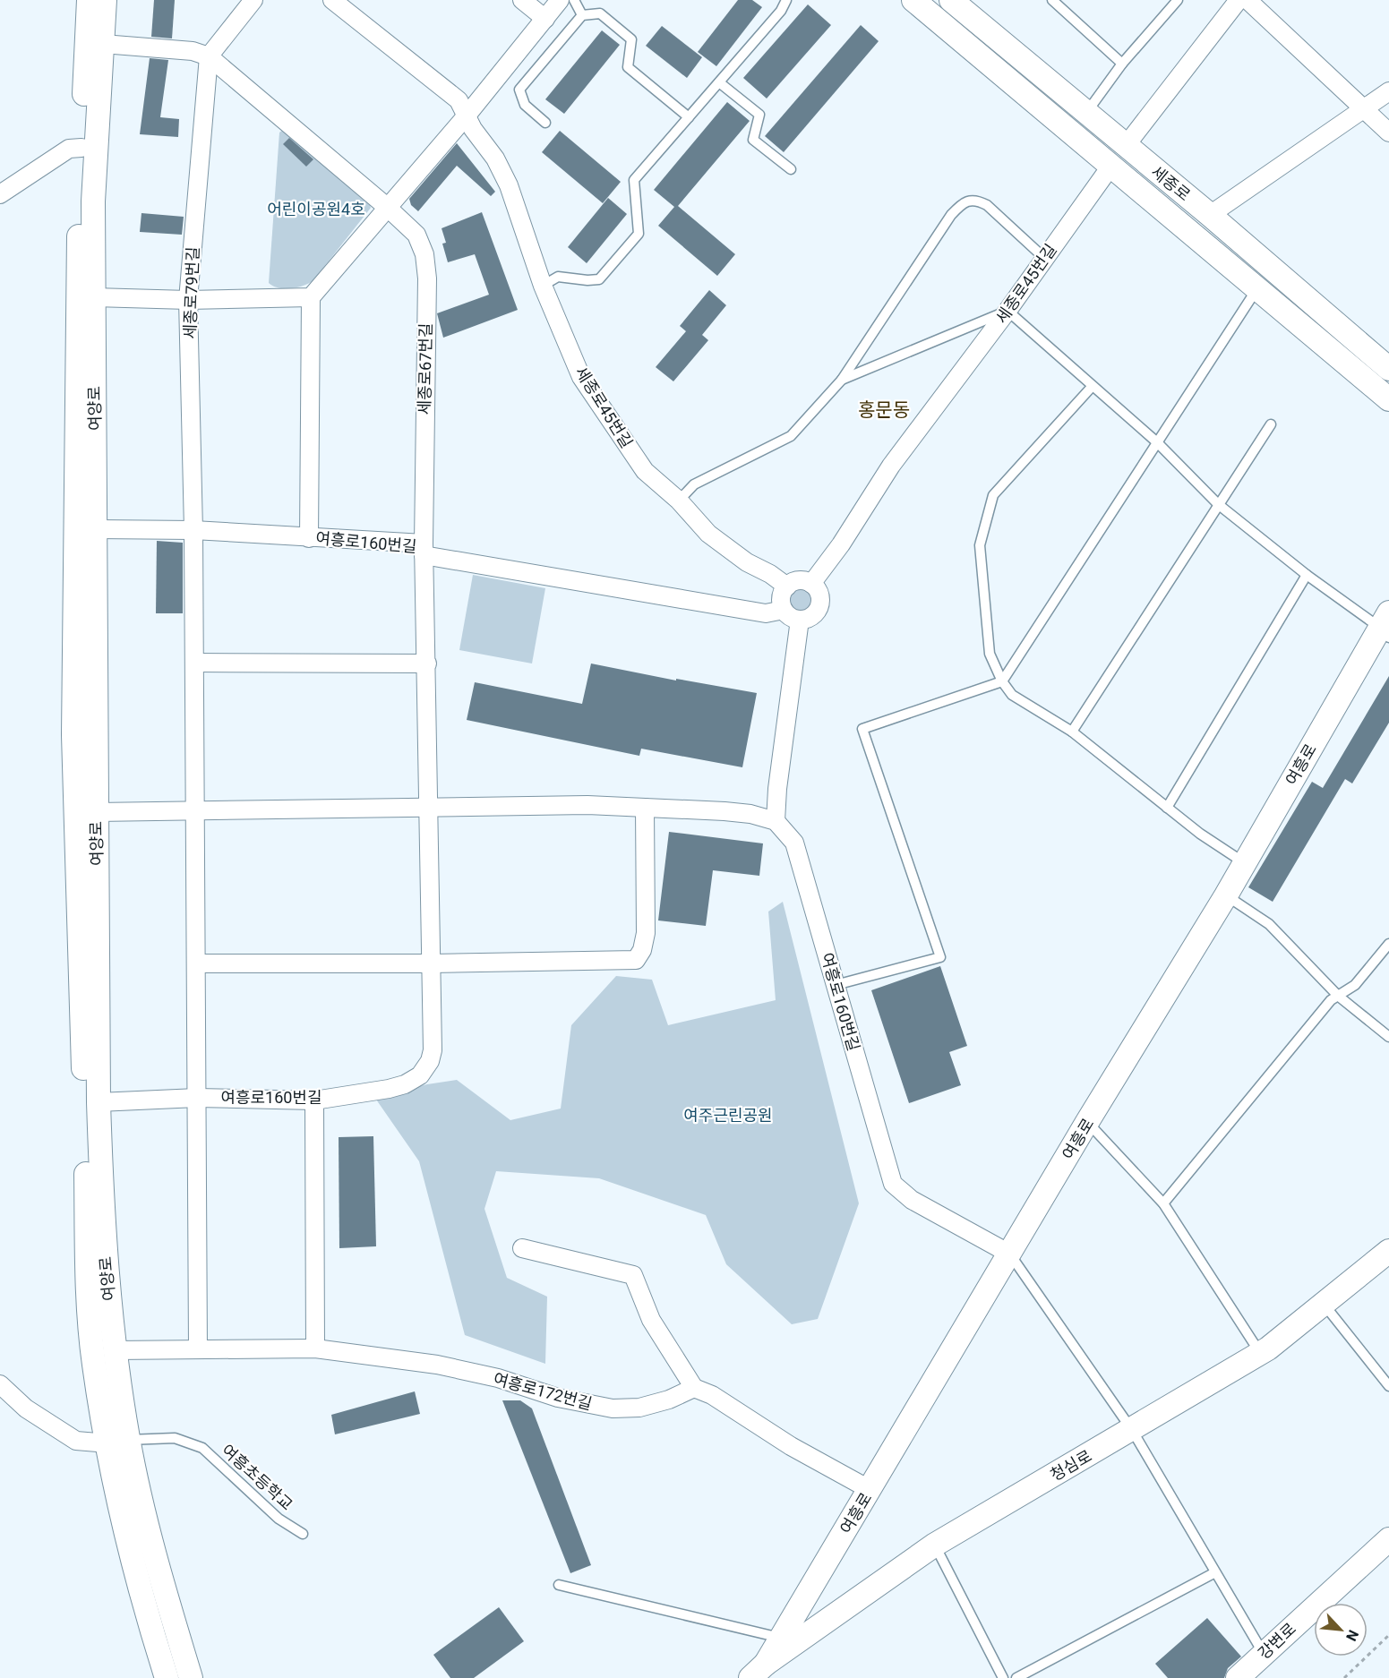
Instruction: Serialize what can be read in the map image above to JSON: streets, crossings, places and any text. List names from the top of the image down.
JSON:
{
  "streets": {
    "street": [
      "세종로",
      "세종로45번길",
      "세종로79번길",
      "세종로67번길",
      "여양로",
      "여흥로160번길",
      "여흥로",
      "여흥로172번길",
      "청심로",
      "강변로"
    ],
    "lane": ["여흥초등학교"]
  },
  "crossings": [
    ["세종로79번길", "여흥로160번길"],
    ["세종로67번길", "여흥로160번길"],
    ["여양로", "여흥로160번길"],
    ["여양로", "여흥로172번길"],
    ["여양로", "여흥초등학교"],
    ["여흥로160번길", "여흥로"],
    ["여흥로", "청심로"]
  ],
  "districts": ["홍문동"],
  "parks": ["어린이공원4호", "여주근린공원"],
  "north": "bottom right"
}
